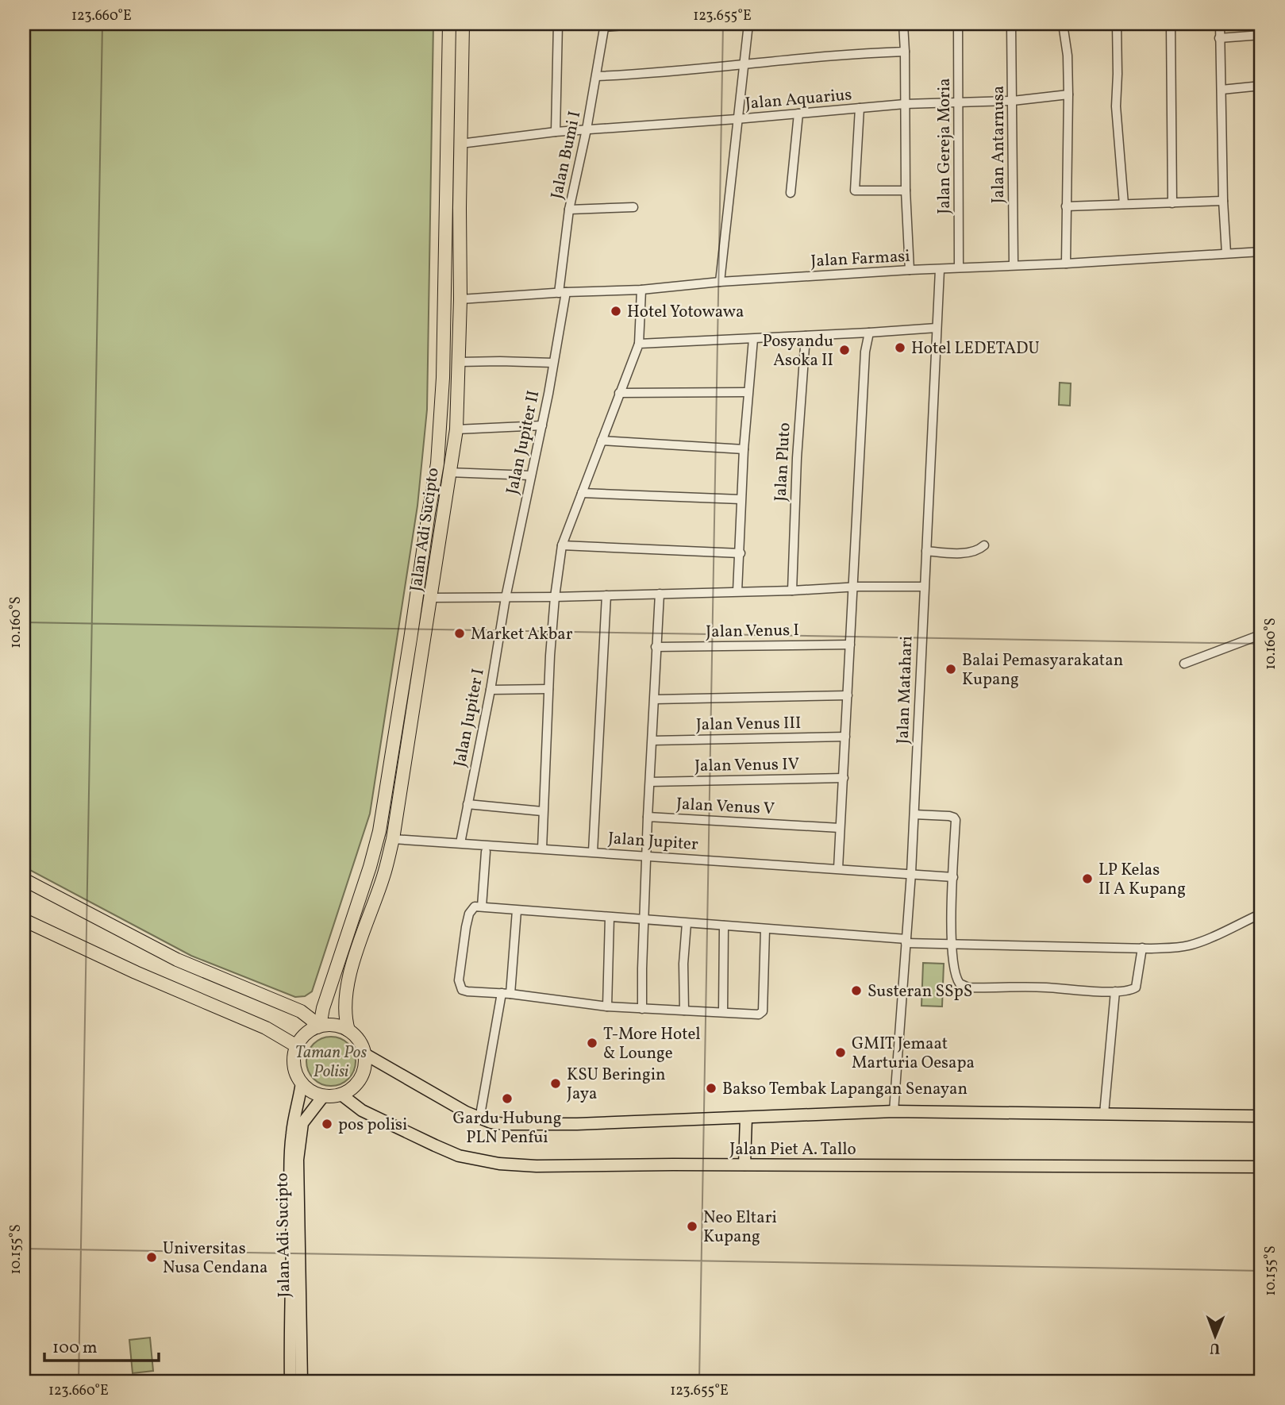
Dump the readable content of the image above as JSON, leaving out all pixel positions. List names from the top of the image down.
{
  "streets": {
    "highway": ["Jalan Adi Sucipto"],
    "main road": ["Jalan Piet A. Tallo"],
    "street": [
      "Jalan Aquarius",
      "Jalan Antarnusa",
      "Jalan Gereja Moria",
      "Jalan Bumi I",
      "Jalan Farmasi",
      "Jalan Jupiter II",
      "Jalan Pluto",
      "Jalan Venus I",
      "Jalan Matahari",
      "Jalan Jupiter I",
      "Jalan Venus III",
      "Jalan Venus IV",
      "Jalan Venus V",
      "Jalan Jupiter"
    ]
  },
  "crossings": [
    ["Jalan Aquarius", "Jalan Antarnusa"],
    ["Jalan Aquarius", "Jalan Gereja Moria"],
    ["Jalan Aquarius", "Jalan Bumi I"],
    ["Jalan Aquarius", "Jalan Adi Sucipto"],
    ["Jalan Antarnusa", "Jalan Farmasi"],
    ["Jalan Gereja Moria", "Jalan Farmasi"],
    ["Jalan Bumi I", "Jalan Farmasi"],
    ["Jalan Bumi I", "Jalan Jupiter II"],
    ["Jalan Farmasi", "Jalan Jupiter II"],
    ["Jalan Farmasi", "Jalan Adi Sucipto"],
    ["Jalan Farmasi", "Jalan Matahari"],
    ["Jalan Jupiter II", "Jalan Jupiter I"],
    ["Jalan Adi Sucipto", "Jalan Jupiter"],
    ["Jalan Adi Sucipto", "Jalan Piet A. Tallo"],
    ["Jalan Matahari", "Jalan Jupiter"],
    ["Jalan Matahari", "Jalan Piet A. Tallo"],
    ["Jalan Jupiter I", "Jalan Jupiter"]
  ],
  "parks": ["Taman Pos Polisi"],
  "places": [
    "Hotel Yotowawa",
    "Hotel LEDETADU",
    "Posyandu Asoka II",
    "Market Akbar",
    "Balai Pemasyarakatan Kupang",
    "LP Kelas II A Kupang",
    "Susteran SSpS",
    "T-More Hotel & Lounge",
    "GMIT Jemaat Marturia Oesapa",
    "KSU Beringin Jaya",
    "Bakso Tembak Lapangan Senayan",
    "Gardu Hubung PLN Penfui",
    "pos polisi",
    "Neo Eltari Kupang",
    "Universitas Nusa Cendana"
  ],
  "scale_bar": "100 m",
  "north": "bottom",
  "coordinates": [
    "123.660°E",
    "123.655°E",
    "10.160°S",
    "10.155°S"
  ]
}
